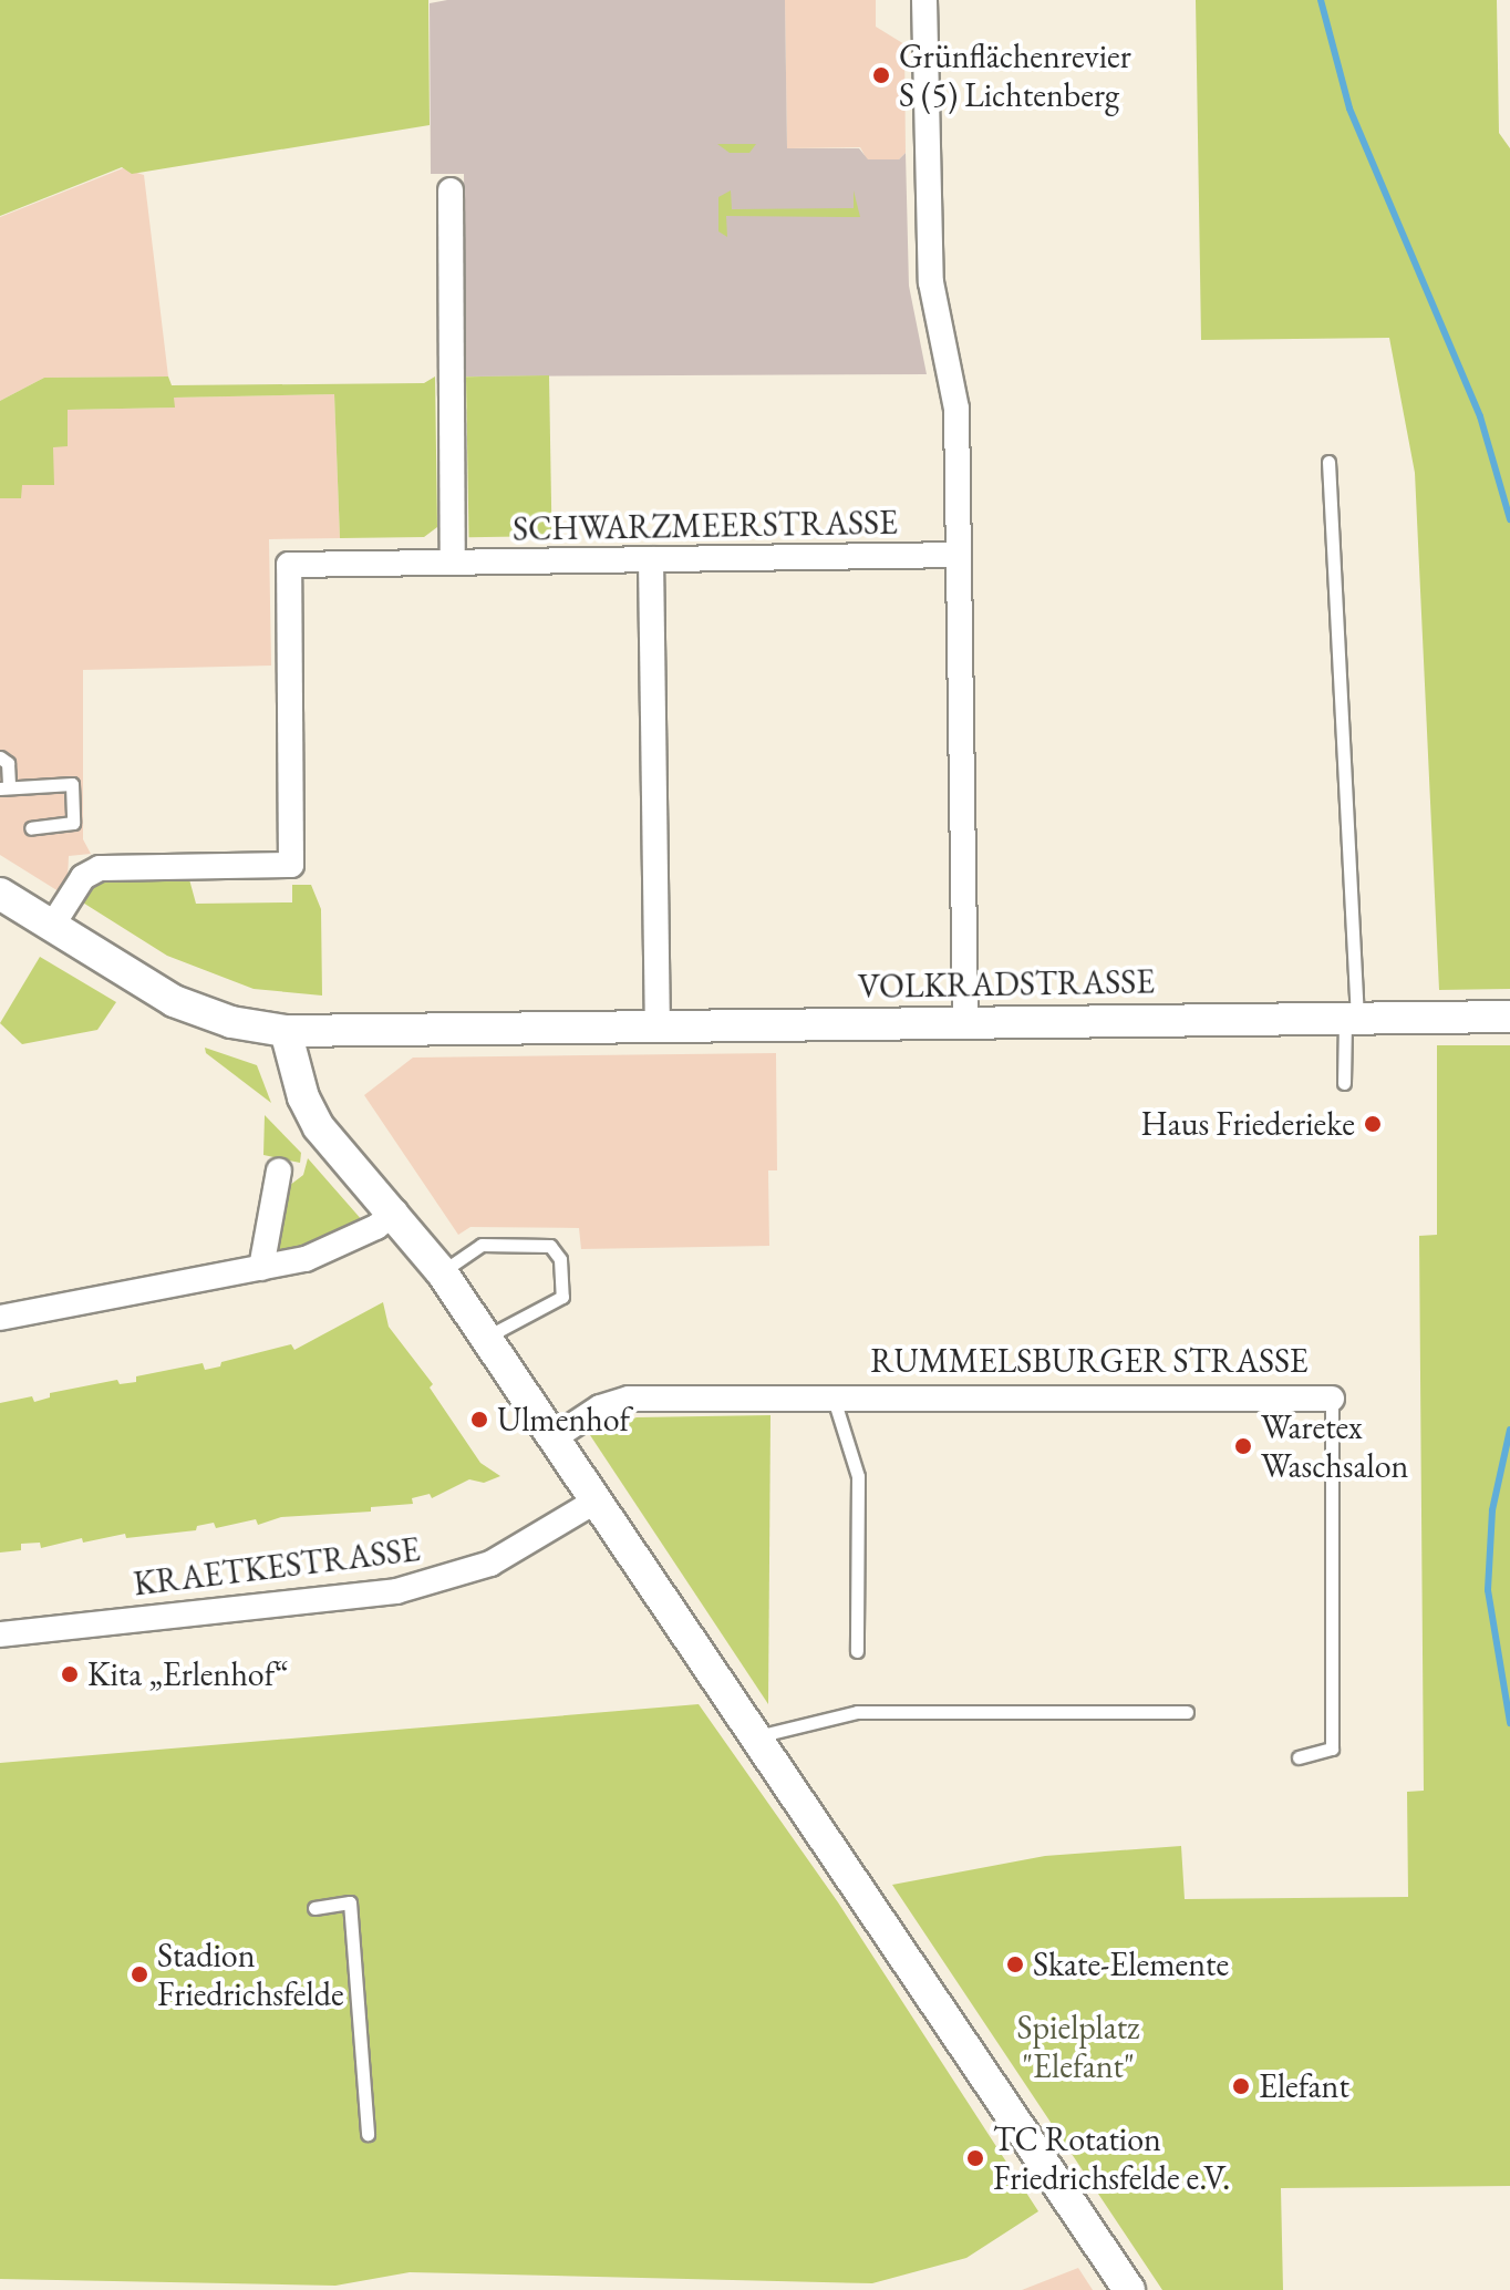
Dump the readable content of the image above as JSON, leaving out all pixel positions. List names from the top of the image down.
{
  "streets": {
    "street": [
      "SCHWARZMEERSTRASSE",
      "VOLKRADSTRASSE",
      "RUMMELSBURGER STRASSE",
      "KRAETKESTRASSE"
    ]
  },
  "parks": ["Spielplatz \"Elefant\""],
  "places": [
    "Grünflächenrevier S (5) Lichtenberg",
    "Haus Friederieke",
    "Ulmenhof",
    "Waretex Waschsalon",
    "Kita „Erlenhof“",
    "Skate-Elemente",
    "Stadion Friedrichsfelde",
    "Elefant",
    "TC Rotation Friedrichsfelde e.V."
  ]
}
